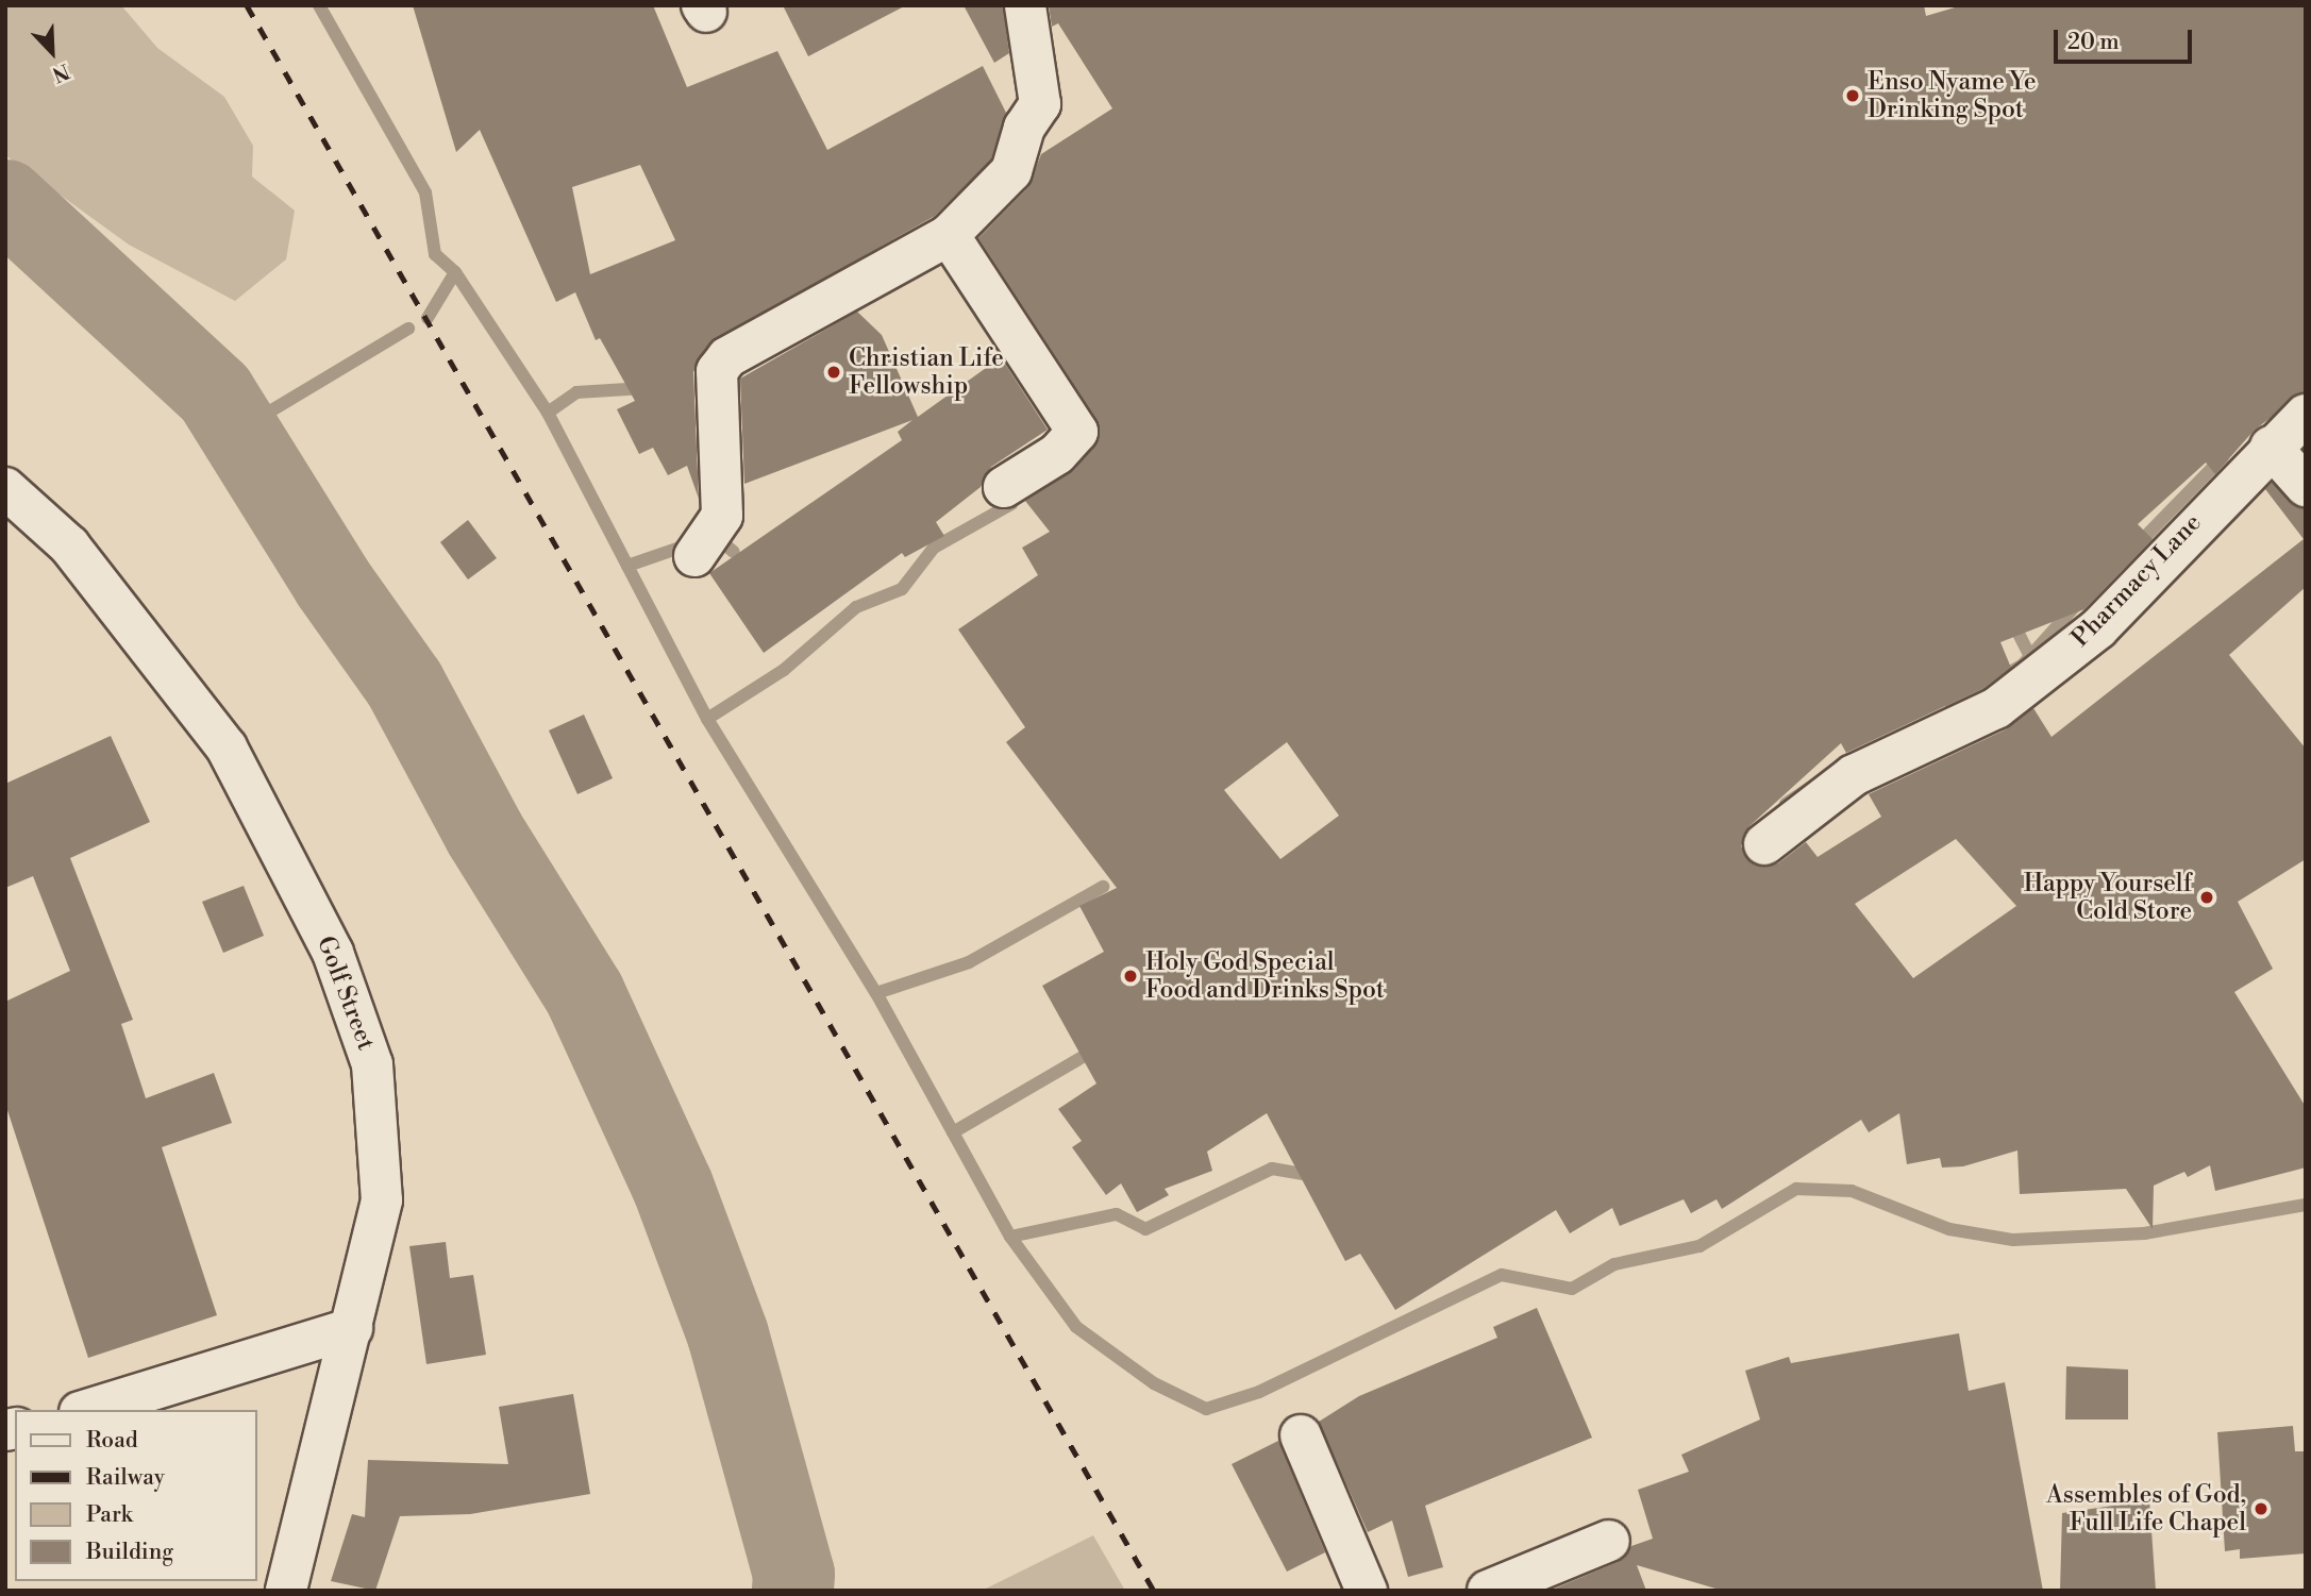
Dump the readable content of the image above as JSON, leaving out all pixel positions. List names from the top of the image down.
{
  "streets": {
    "street": ["Pharmacy Lane", "Golf Street"]
  },
  "places": [
    "Enso Nyame Ye Drinking Spot",
    "Christian Life Fellowship",
    "Happy Yourself Cold Store",
    "Holy God Special Food and Drinks Spot",
    "Assembles of God, Full Life Chapel"
  ],
  "legend": [
    "Road",
    "Railway",
    "Park",
    "Building"
  ],
  "scale_bar": "20 m",
  "north": "bottom right"
}
